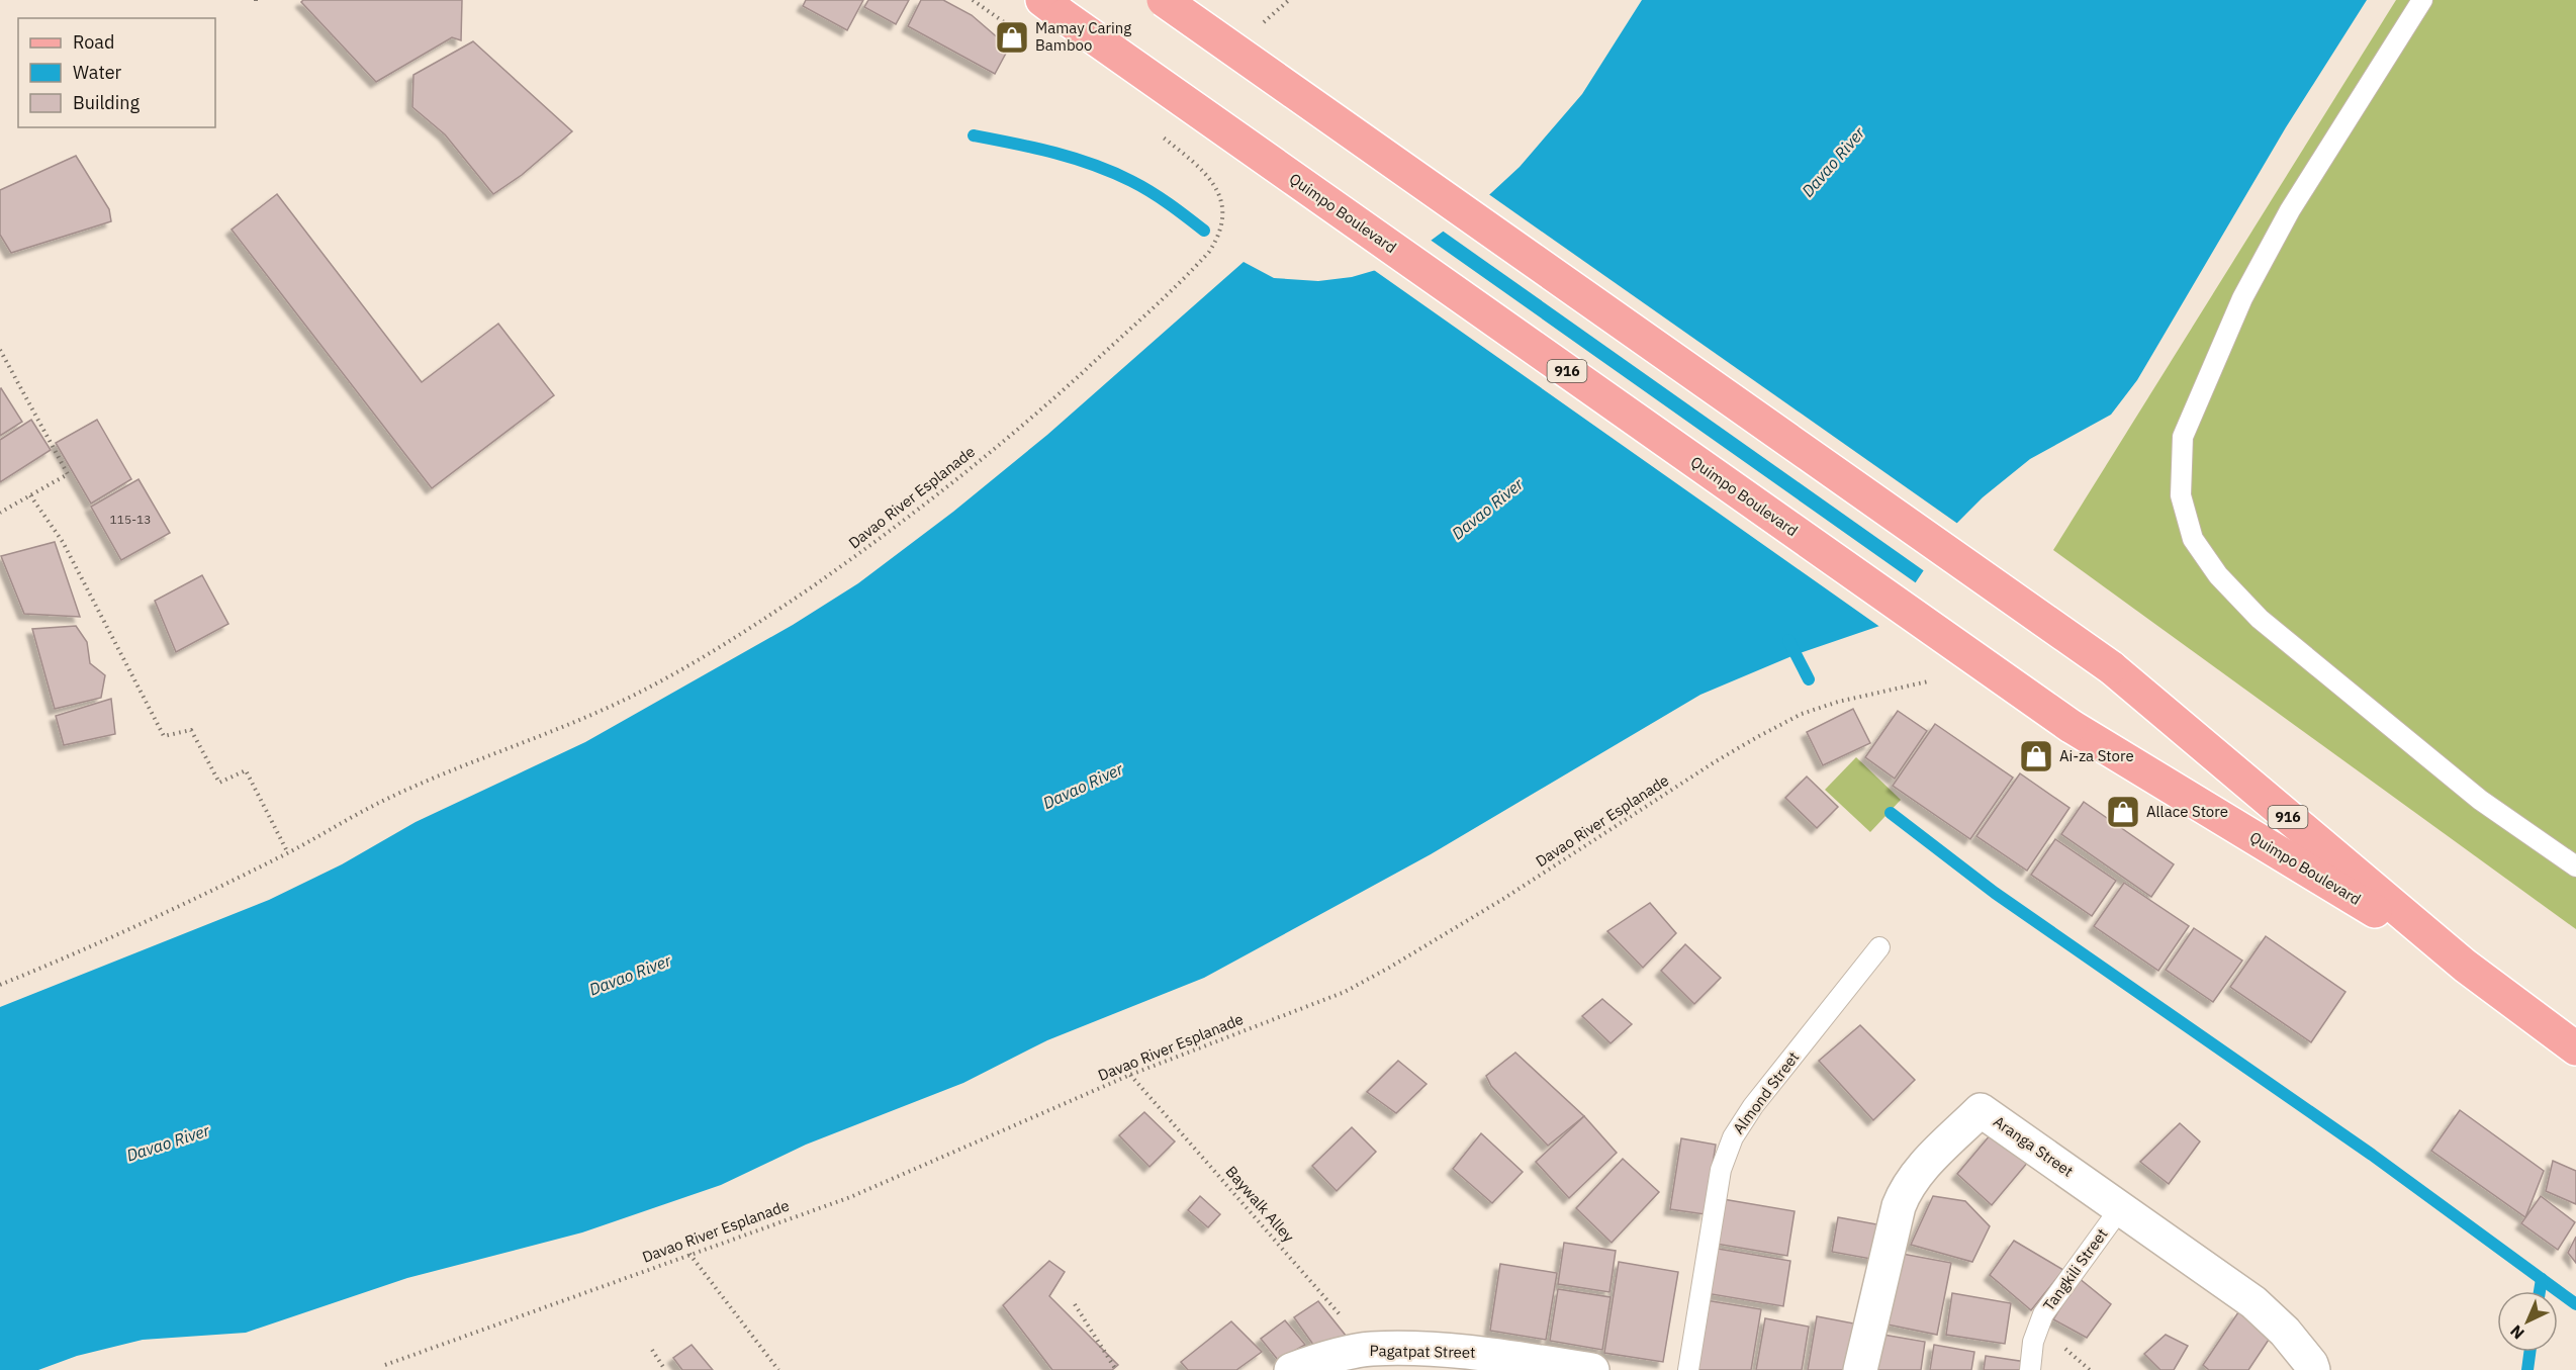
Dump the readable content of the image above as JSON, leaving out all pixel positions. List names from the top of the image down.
{
  "streets": {
    "main road": ["Quimpo Boulevard", "916"],
    "street": ["Aranga Street", "Pagatpat Street"],
    "lane": ["Almond Street", "Tangkili Street"],
    "path": ["Davao River Esplanade", "Baywalk Alley"]
  },
  "crossings": [
    ["Davao River Esplanade", "Baywalk Alley"],
    ["Aranga Street", "Tangkili Street"],
    ["Baywalk Alley", "Pagatpat Street"]
  ],
  "water": ["Davao River"],
  "places": {
    "shop": ["Mamay Caring Bamboo", "Ai-za Store", "Allace Store"]
  },
  "house_numbers": ["115-13"],
  "legend": ["Road", "Water", "Building"],
  "north": "bottom left"
}
